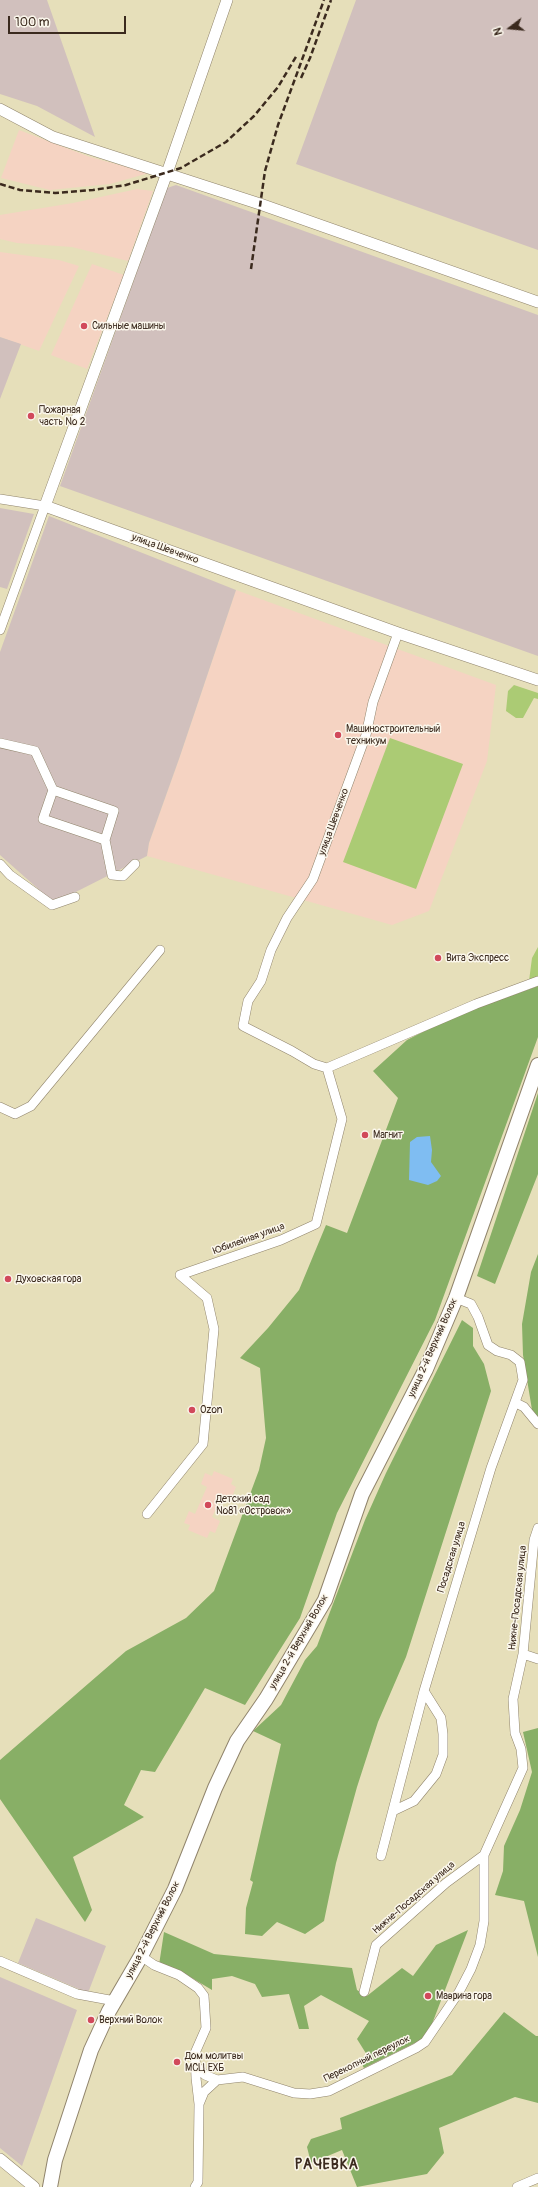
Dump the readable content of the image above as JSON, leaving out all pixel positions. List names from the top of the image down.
{
  "streets": {
    "main road": ["улица 2-й Верхний Волок"],
    "street": [
      "улица Шевченко",
      "Юбилейная улица",
      "Посадская улица",
      "Нижне-Посадская улица",
      "Перекопный переулок"
    ]
  },
  "crossings": [
    ["улица Шевченко", "Юбилейная улица"],
    ["улица 2-й Верхний Волок", "Посадская улица"],
    ["Нижне-Посадская улица", "Перекопный переулок"]
  ],
  "districts": ["РАЧЕВКА"],
  "places": [
    "Сильные машины",
    "Пожарная часть № 2",
    "Машиностроительный техникум",
    "Вита Экспресс",
    "Магнит",
    "Духовская гора",
    "Ozon",
    "Детский сад №81 «Островок»",
    "Маврина гора",
    "Верхний Волок",
    "Дом молитвы МСЦ ЕХБ"
  ],
  "scale_bar": "100 m",
  "north": "left"
}
